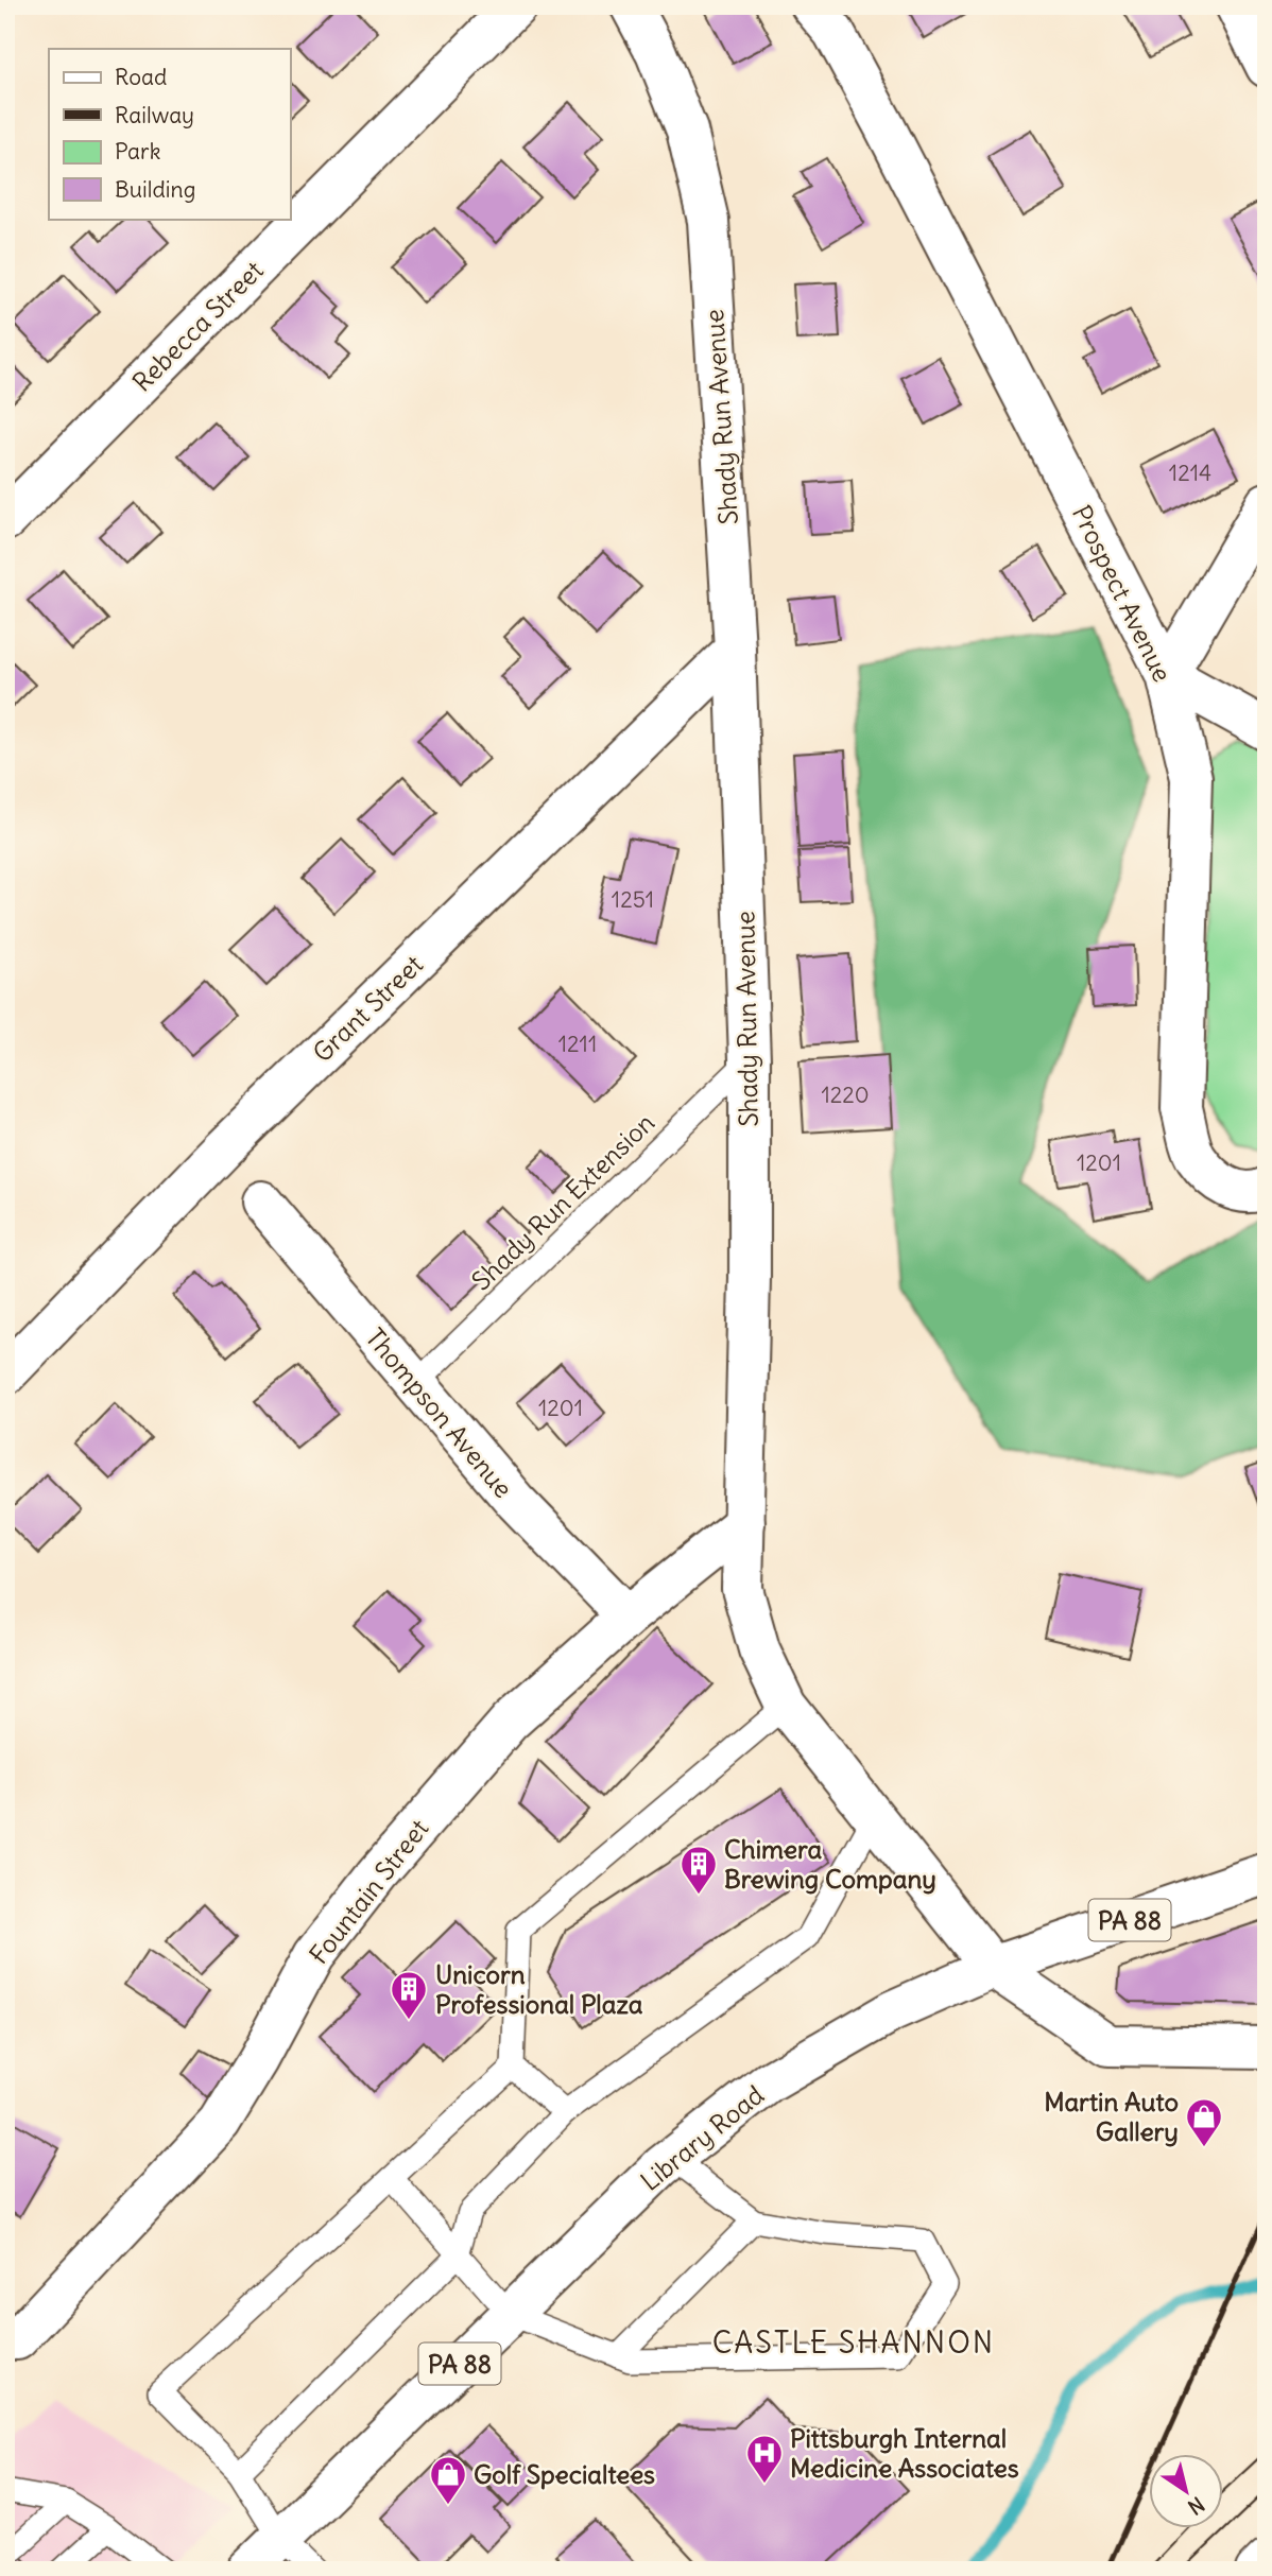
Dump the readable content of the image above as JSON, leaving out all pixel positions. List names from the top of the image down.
{
  "streets": {
    "street": [
      "Rebecca Street",
      "Shady Run Avenue",
      "Prospect Avenue",
      "Grant Street",
      "Thompson Avenue",
      "Fountain Street",
      "PA 88",
      "Library Road"
    ],
    "lane": ["Shady Run Extension"]
  },
  "crossings": [
    ["Shady Run Avenue", "Grant Street"],
    ["Shady Run Avenue", "Shady Run Extension"],
    ["Shady Run Avenue", "Fountain Street"],
    ["Shady Run Avenue", "Library Road"],
    ["Shady Run Extension", "Thompson Avenue"],
    ["Thompson Avenue", "Fountain Street"]
  ],
  "districts": ["CASTLE SHANNON"],
  "places": {
    "building": ["Chimera Brewing Company", "Unicorn Professional Plaza"],
    "shop": ["Martin Auto Gallery", "Golf Specialtees"],
    "hospital": ["Pittsburgh Internal Medicine Associates"]
  },
  "house_numbers": [
    "1214",
    "1251",
    "1211",
    "1220",
    "1201",
    "1201"
  ],
  "legend": [
    "Road",
    "Railway",
    "Park",
    "Building"
  ],
  "north": "bottom right"
}
